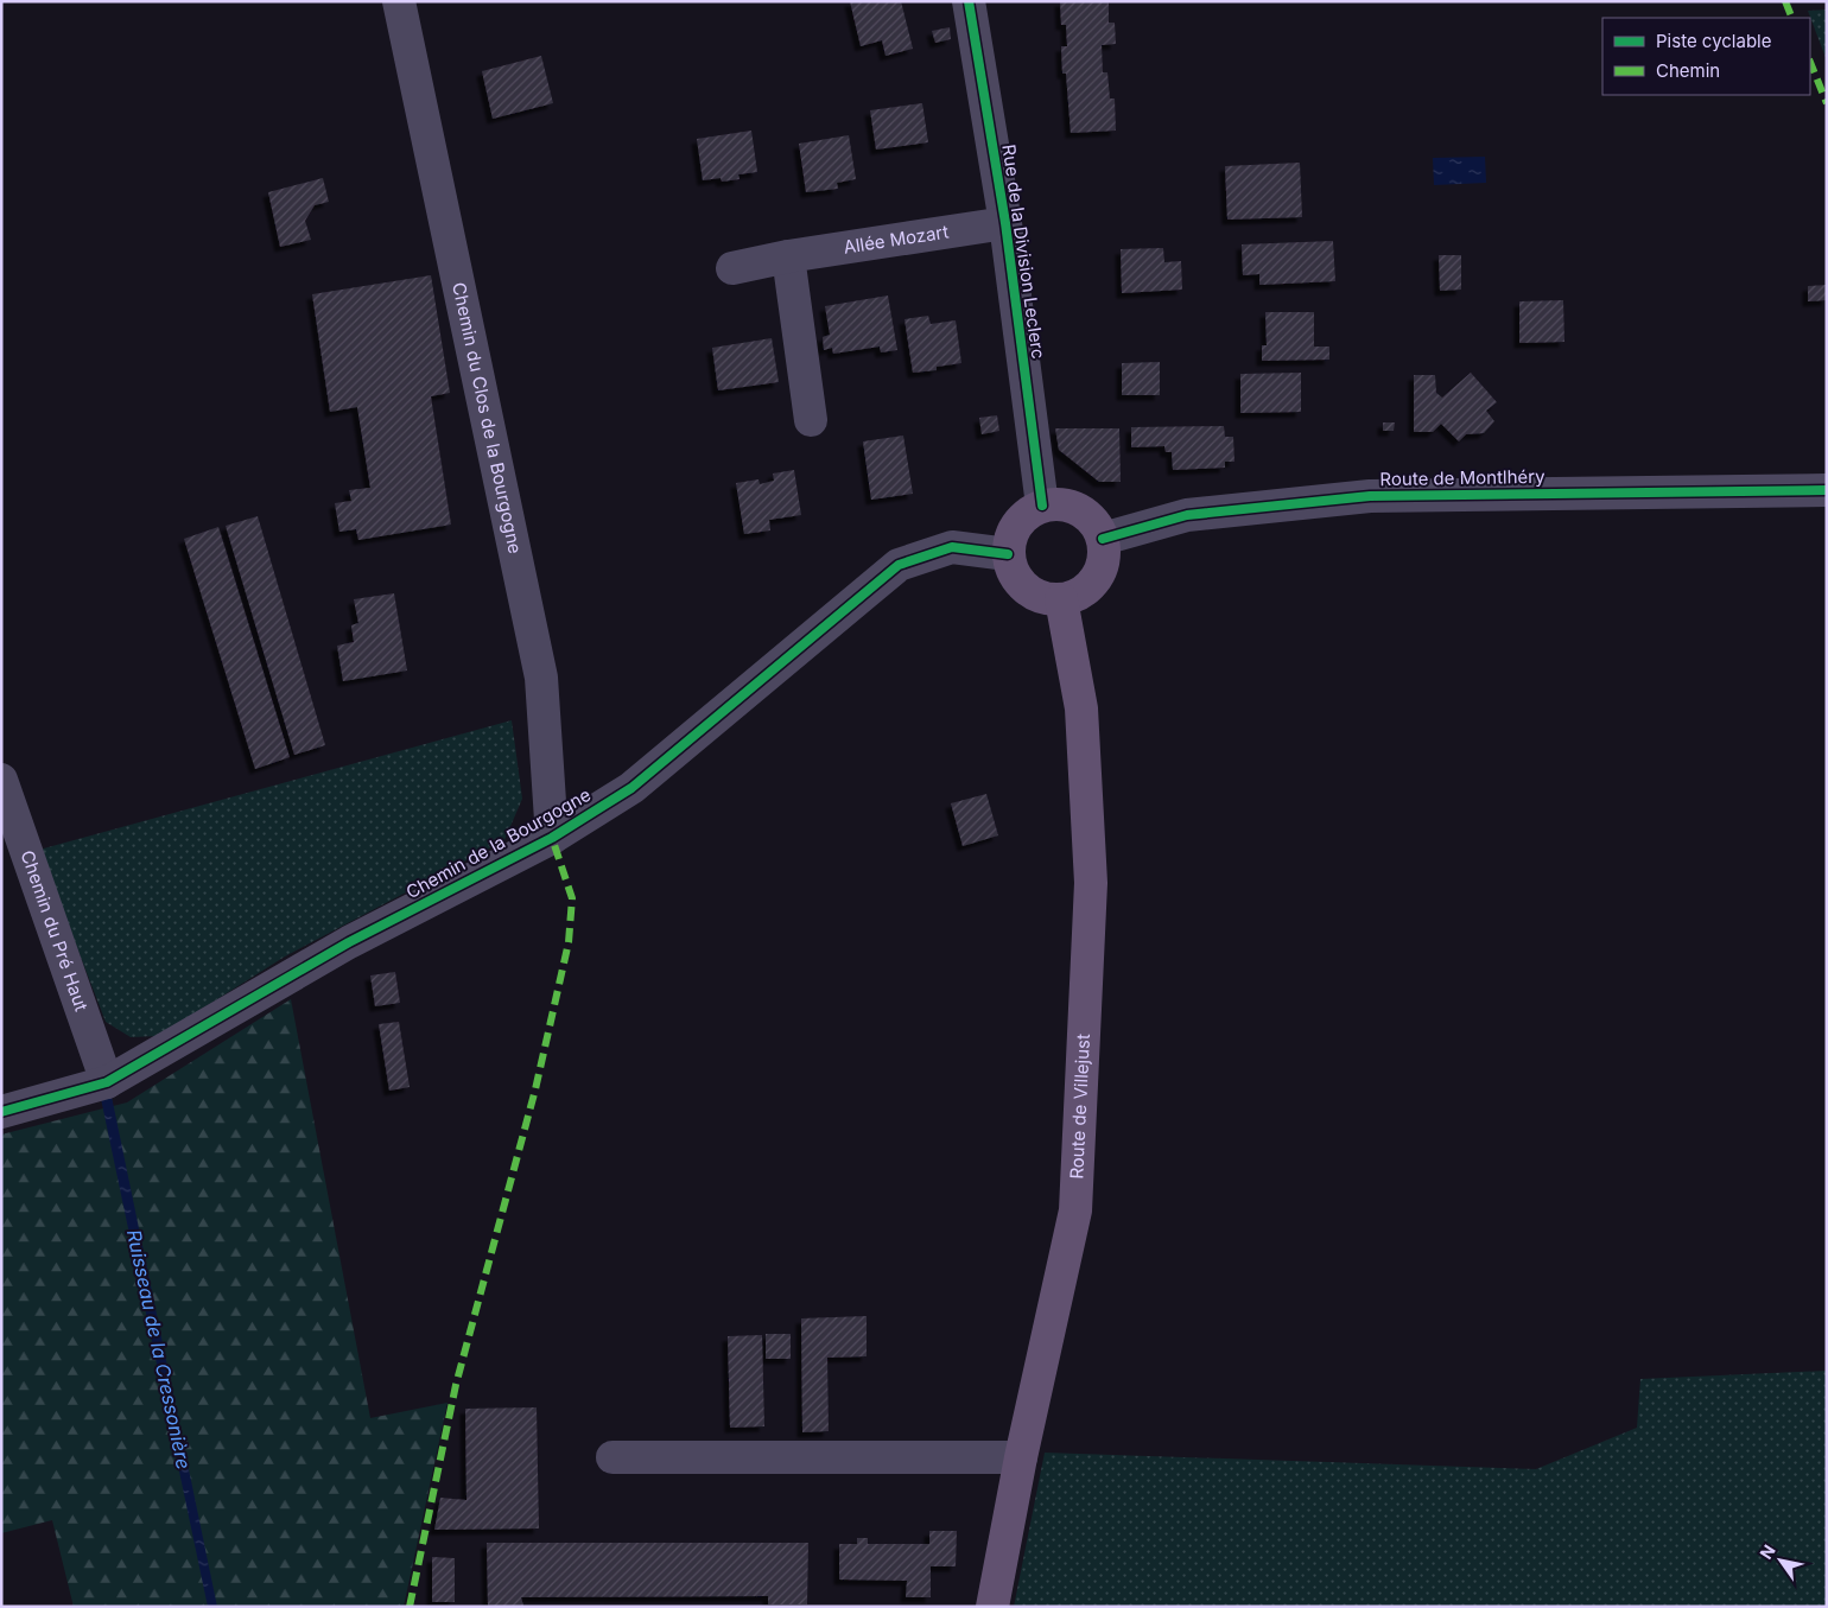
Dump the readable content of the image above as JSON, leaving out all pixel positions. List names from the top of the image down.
{
  "streets": {
    "main road": ["Route de Villejust"],
    "street": [
      "Allée Mozart",
      "Rue de la Division Leclerc",
      "Chemin du Clos de la Bourgogne",
      "Route de Montlhéry",
      "Chemin de la Bourgogne",
      "Chemin du Pré Haut"
    ]
  },
  "crossings": [
    ["Allée Mozart", "Rue de la Division Leclerc"],
    ["Rue de la Division Leclerc", "Route de Montlhéry"],
    ["Rue de la Division Leclerc", "Chemin de la Bourgogne"],
    ["Rue de la Division Leclerc", "Route de Villejust"],
    ["Chemin du Clos de la Bourgogne", "Chemin de la Bourgogne"],
    ["Route de Montlhéry", "Chemin de la Bourgogne"],
    ["Route de Montlhéry", "Route de Villejust"],
    ["Chemin de la Bourgogne", "Chemin du Pré Haut"],
    ["Chemin de la Bourgogne", "Route de Villejust"]
  ],
  "water": ["Ruisseau de la Cressonière"],
  "legend": ["Piste cyclable", "Chemin"],
  "north": "top left"
}
